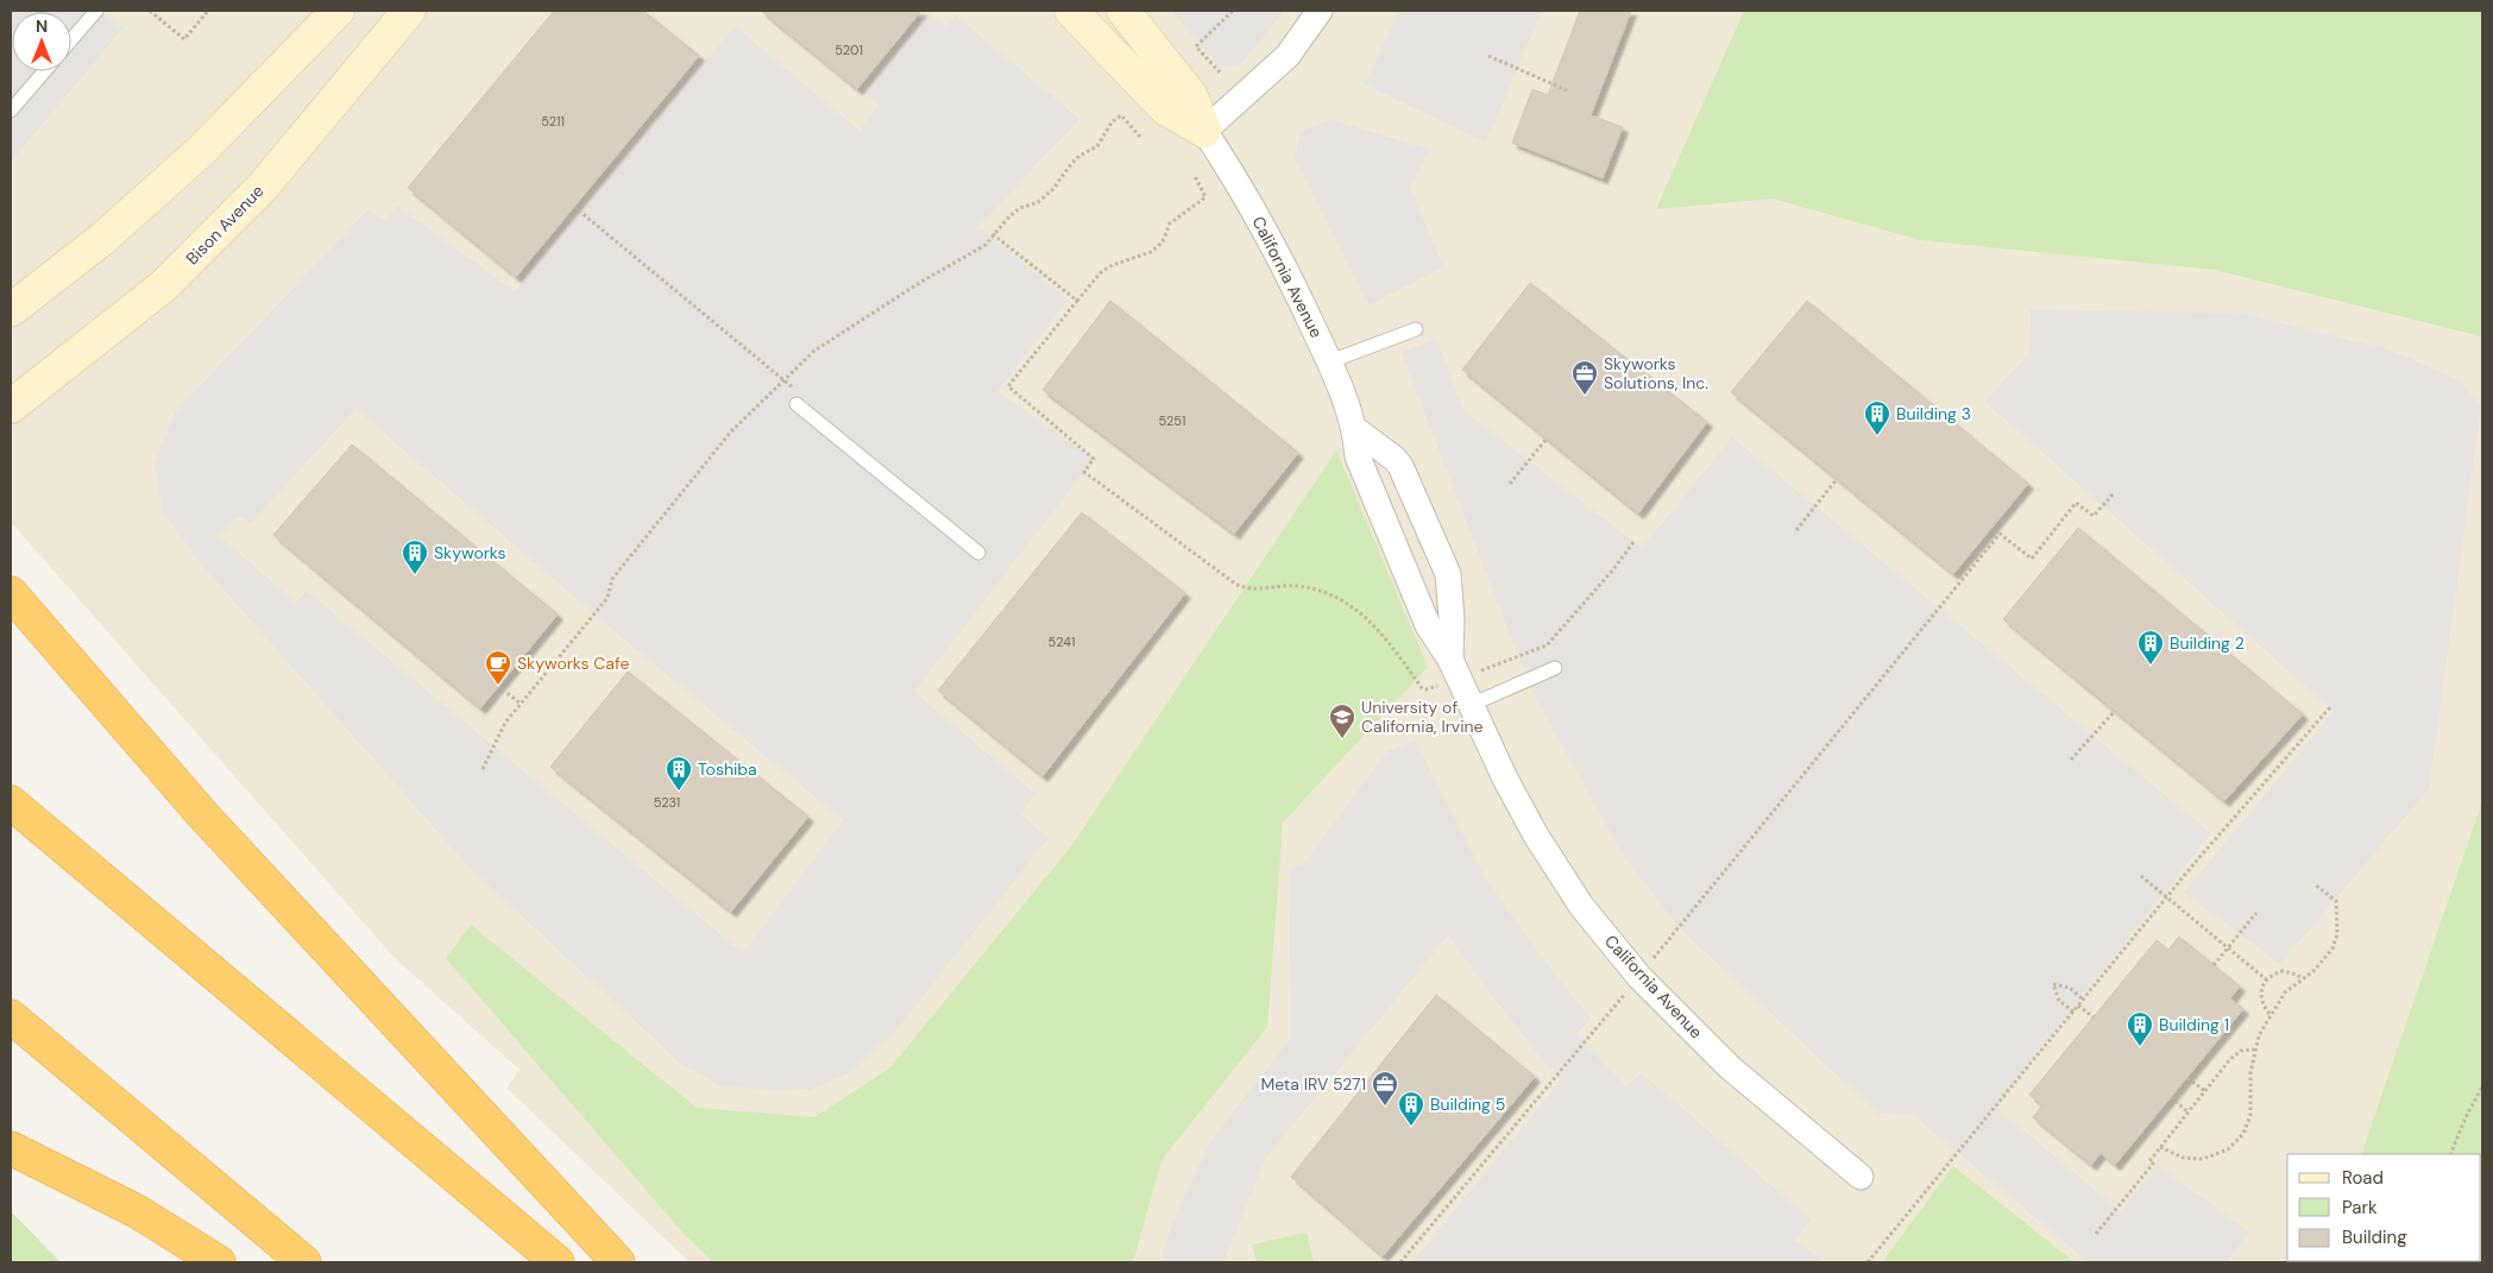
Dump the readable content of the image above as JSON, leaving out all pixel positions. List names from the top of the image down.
{
  "streets": {
    "main road": ["Bison Avenue", "California Avenue"]
  },
  "places": {
    "office": ["Skyworks Solutions, Inc.", "Meta IRV 5271"],
    "building": [
      "Building 3",
      "Skyworks",
      "Building 2",
      "Toshiba",
      "Building 1",
      "Building 5"
    ],
    "cafe": ["Skyworks Cafe"],
    "school or university": ["University of California, Irvine"]
  },
  "house_numbers": [
    "5201",
    "5211",
    "5251",
    "5241",
    "5231"
  ],
  "legend": ["Road", "Park", "Building"],
  "north": "top"
}
